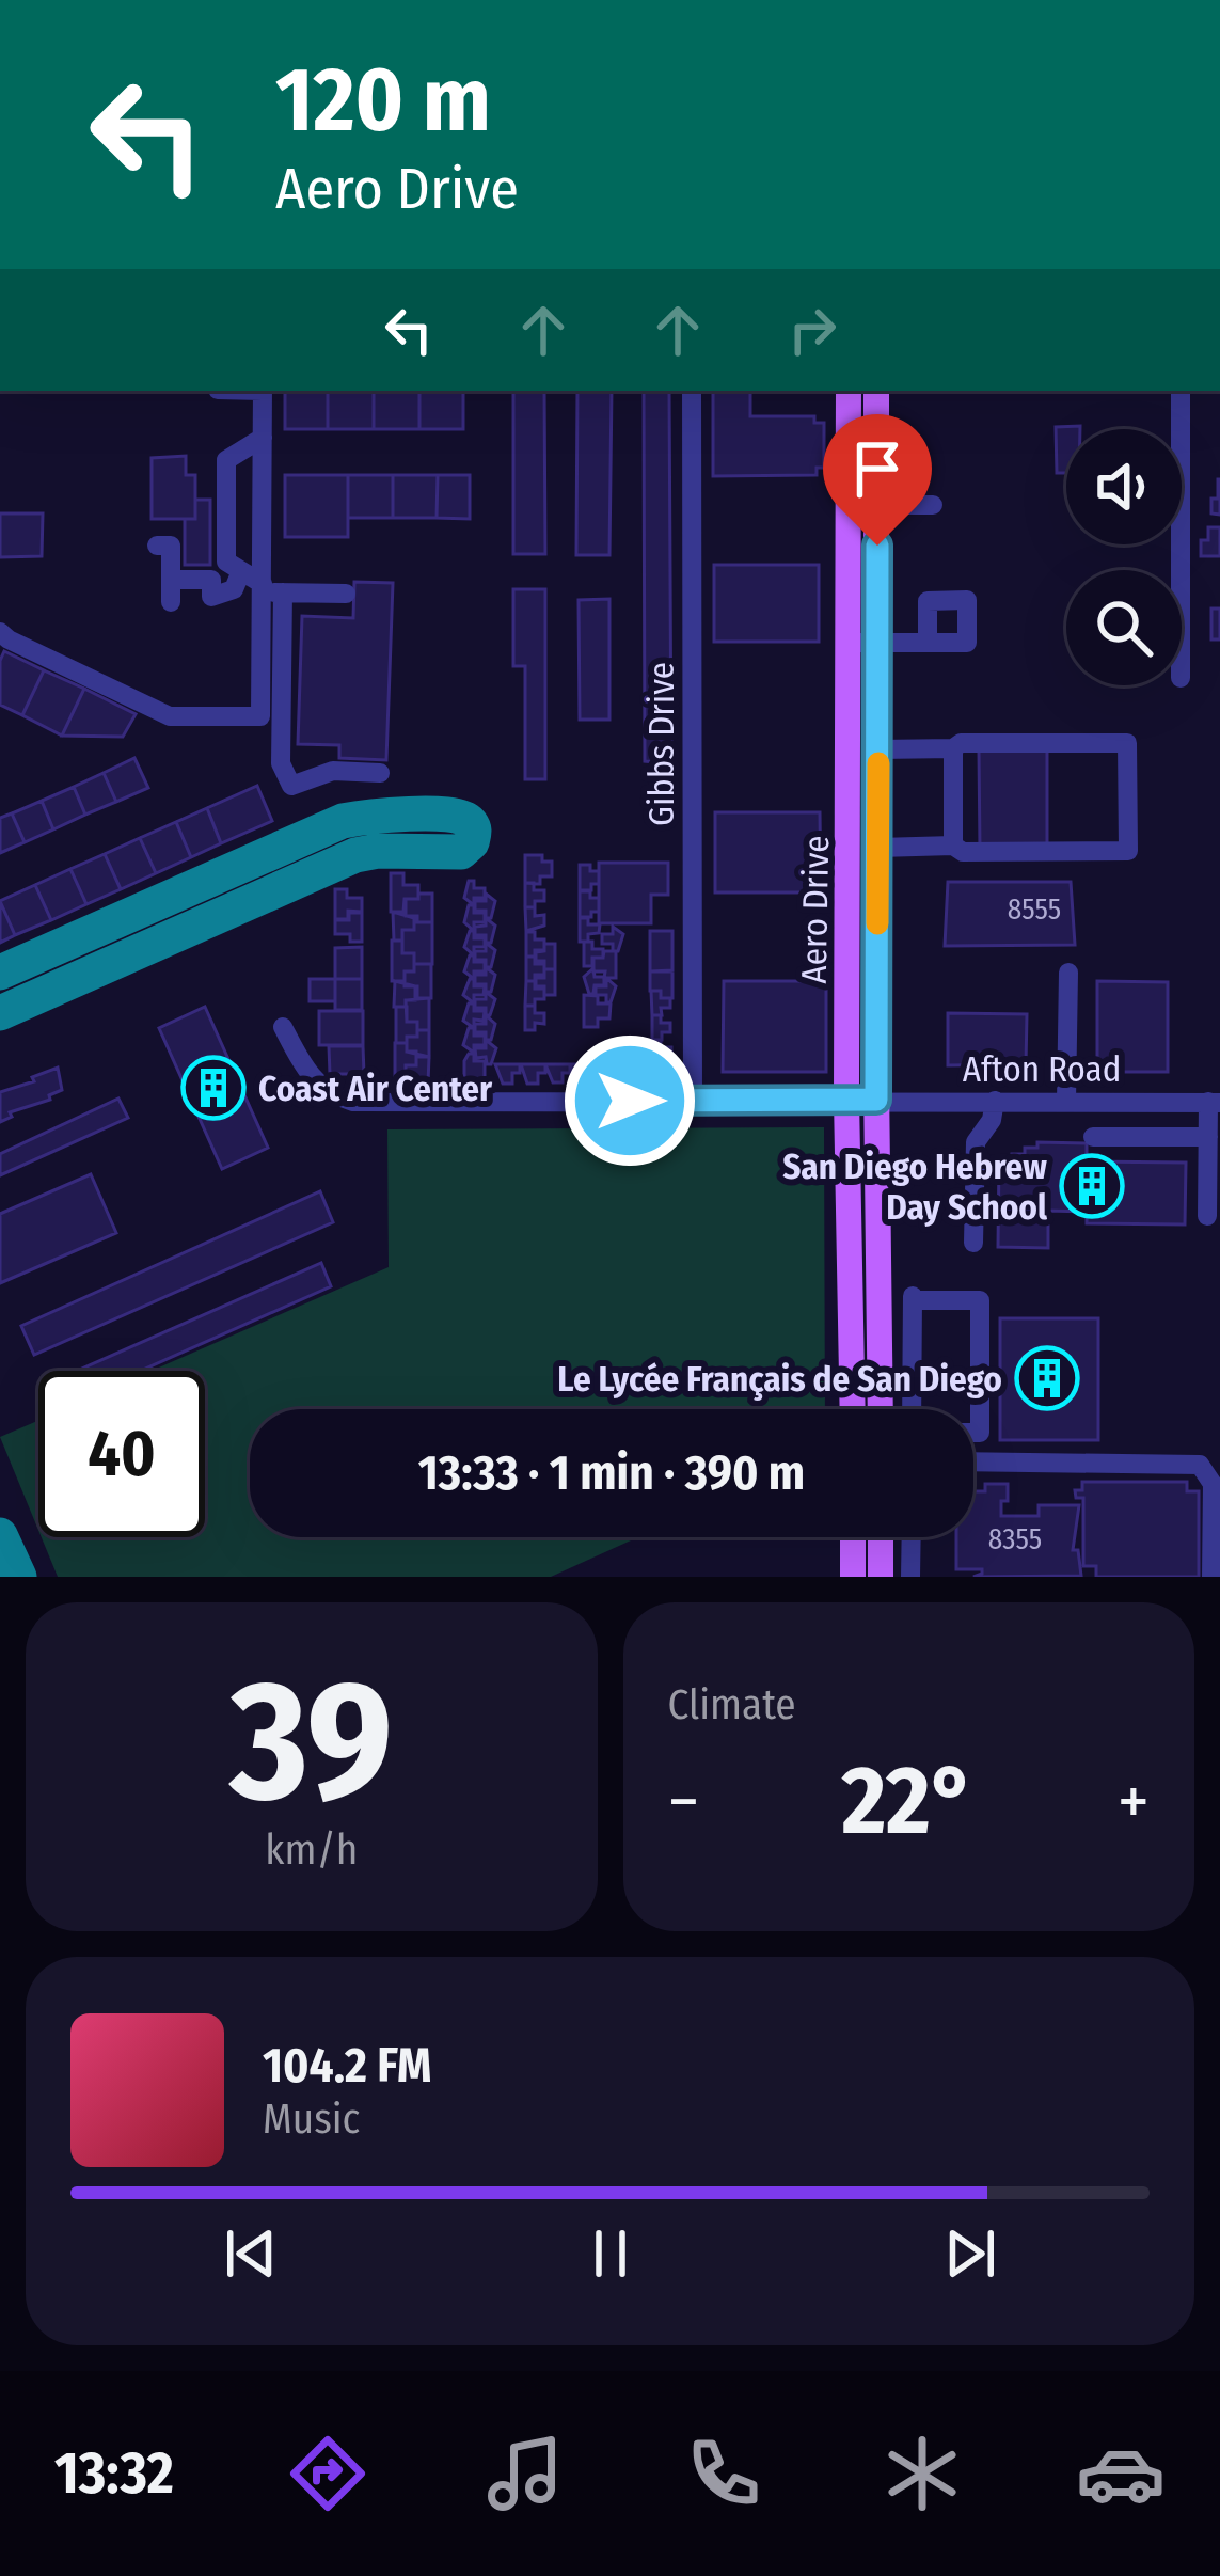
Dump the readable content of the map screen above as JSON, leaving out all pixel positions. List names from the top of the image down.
{
  "streets": {
    "main road": ["Aero Drive"],
    "street": ["Gibbs Drive", "Afton Road"]
  },
  "crossings": [
    ["Gibbs Drive", "Afton Road"],
    ["Aero Drive", "Afton Road"]
  ],
  "places": {
    "building": ["Coast Air Center", "San Diego Hebrew Day School", "Le Lycée Français de San Diego"]
  },
  "house_numbers": ["8555", "8355"],
  "page": {
    "turn": ["120 m", "Aero Drive"],
    "limit": "40",
    "trip": "13:33 · 1 min · 390 m",
    "tile": [
      ["39", "km/h"],
      "Climate"
    ],
    "heat": ["−", "22°", "+"],
    "song": ["104.2 FM", "Music"],
    "tabs": "13:32"
  }
}
